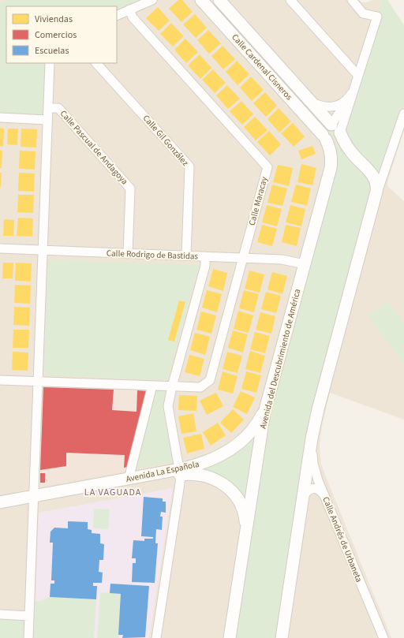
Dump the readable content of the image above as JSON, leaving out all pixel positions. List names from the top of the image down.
{
  "streets": {
    "street": [
      "Calle Cardenal Cisneros",
      "Calle Gil González",
      "Calle Pascual de Andagoya",
      "Calle Maracay",
      "Calle Rodrigo de Bastidas",
      "Avenida del Descubrimiento de América",
      "Avenida La Española",
      "Calle Andrés de Urbaneta"
    ]
  },
  "crossings": [
    ["Calle Cardenal Cisneros", "Avenida del Descubrimiento de América"],
    ["Calle Gil González", "Calle Rodrigo de Bastidas"],
    ["Calle Pascual de Andagoya", "Calle Rodrigo de Bastidas"],
    ["Calle Maracay", "Calle Rodrigo de Bastidas"],
    ["Calle Rodrigo de Bastidas", "Avenida del Descubrimiento de América"],
    ["Avenida del Descubrimiento de América", "Avenida La Española"]
  ],
  "districts": ["LA VAGUADA"],
  "legend": ["Viviendas", "Comercios", "Escuelas"]
}
